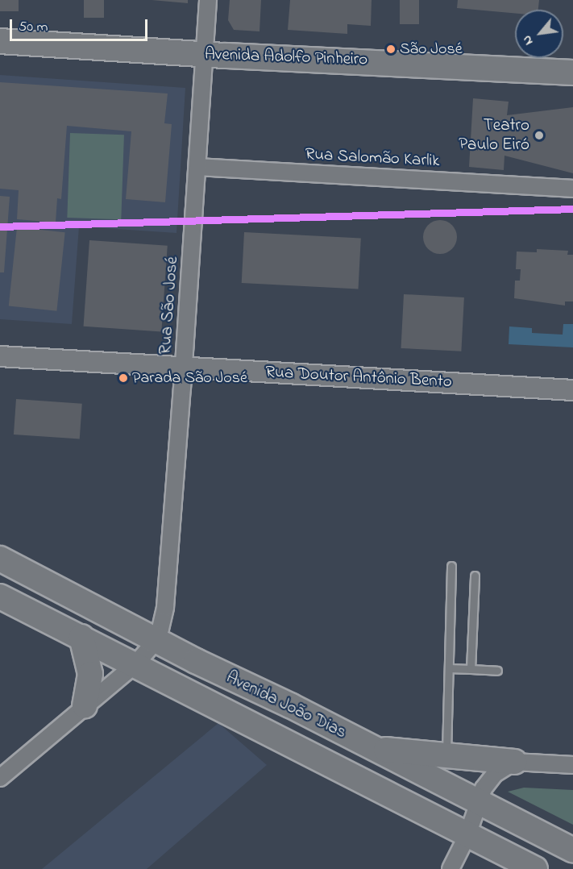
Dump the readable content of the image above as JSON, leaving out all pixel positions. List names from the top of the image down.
{
  "streets": {
    "main road": ["Avenida Adolfo Pinheiro", "Avenida João Dias"],
    "street": ["Rua Salomão Karlik", "Rua São José", "Rua Doutor Antônio Bento"]
  },
  "crossings": [
    ["Avenida Adolfo Pinheiro", "Rua São José"],
    ["Rua Salomão Karlik", "Rua São José"],
    ["Rua São José", "Rua Doutor Antônio Bento"],
    ["Rua São José", "Avenida João Dias"]
  ],
  "places": ["São José", "Teatro Paulo Eiró", "Parada São José"],
  "scale_bar": "50 m",
  "north": "bottom left"
}
